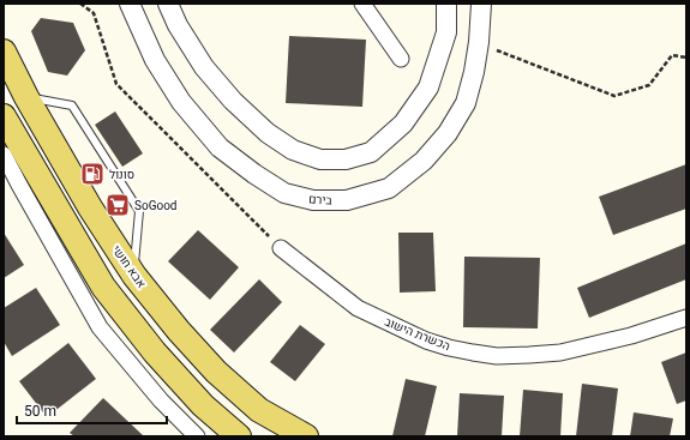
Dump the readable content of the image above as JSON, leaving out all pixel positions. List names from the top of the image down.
{
  "streets": {
    "main road": ["אבא חושי"],
    "street": ["בירם", "הכשרת הישוב"]
  },
  "places": {
    "fuel station": ["סונול"],
    "supermarket": ["SoGood"]
  },
  "scale_bar": "50 m"
}
